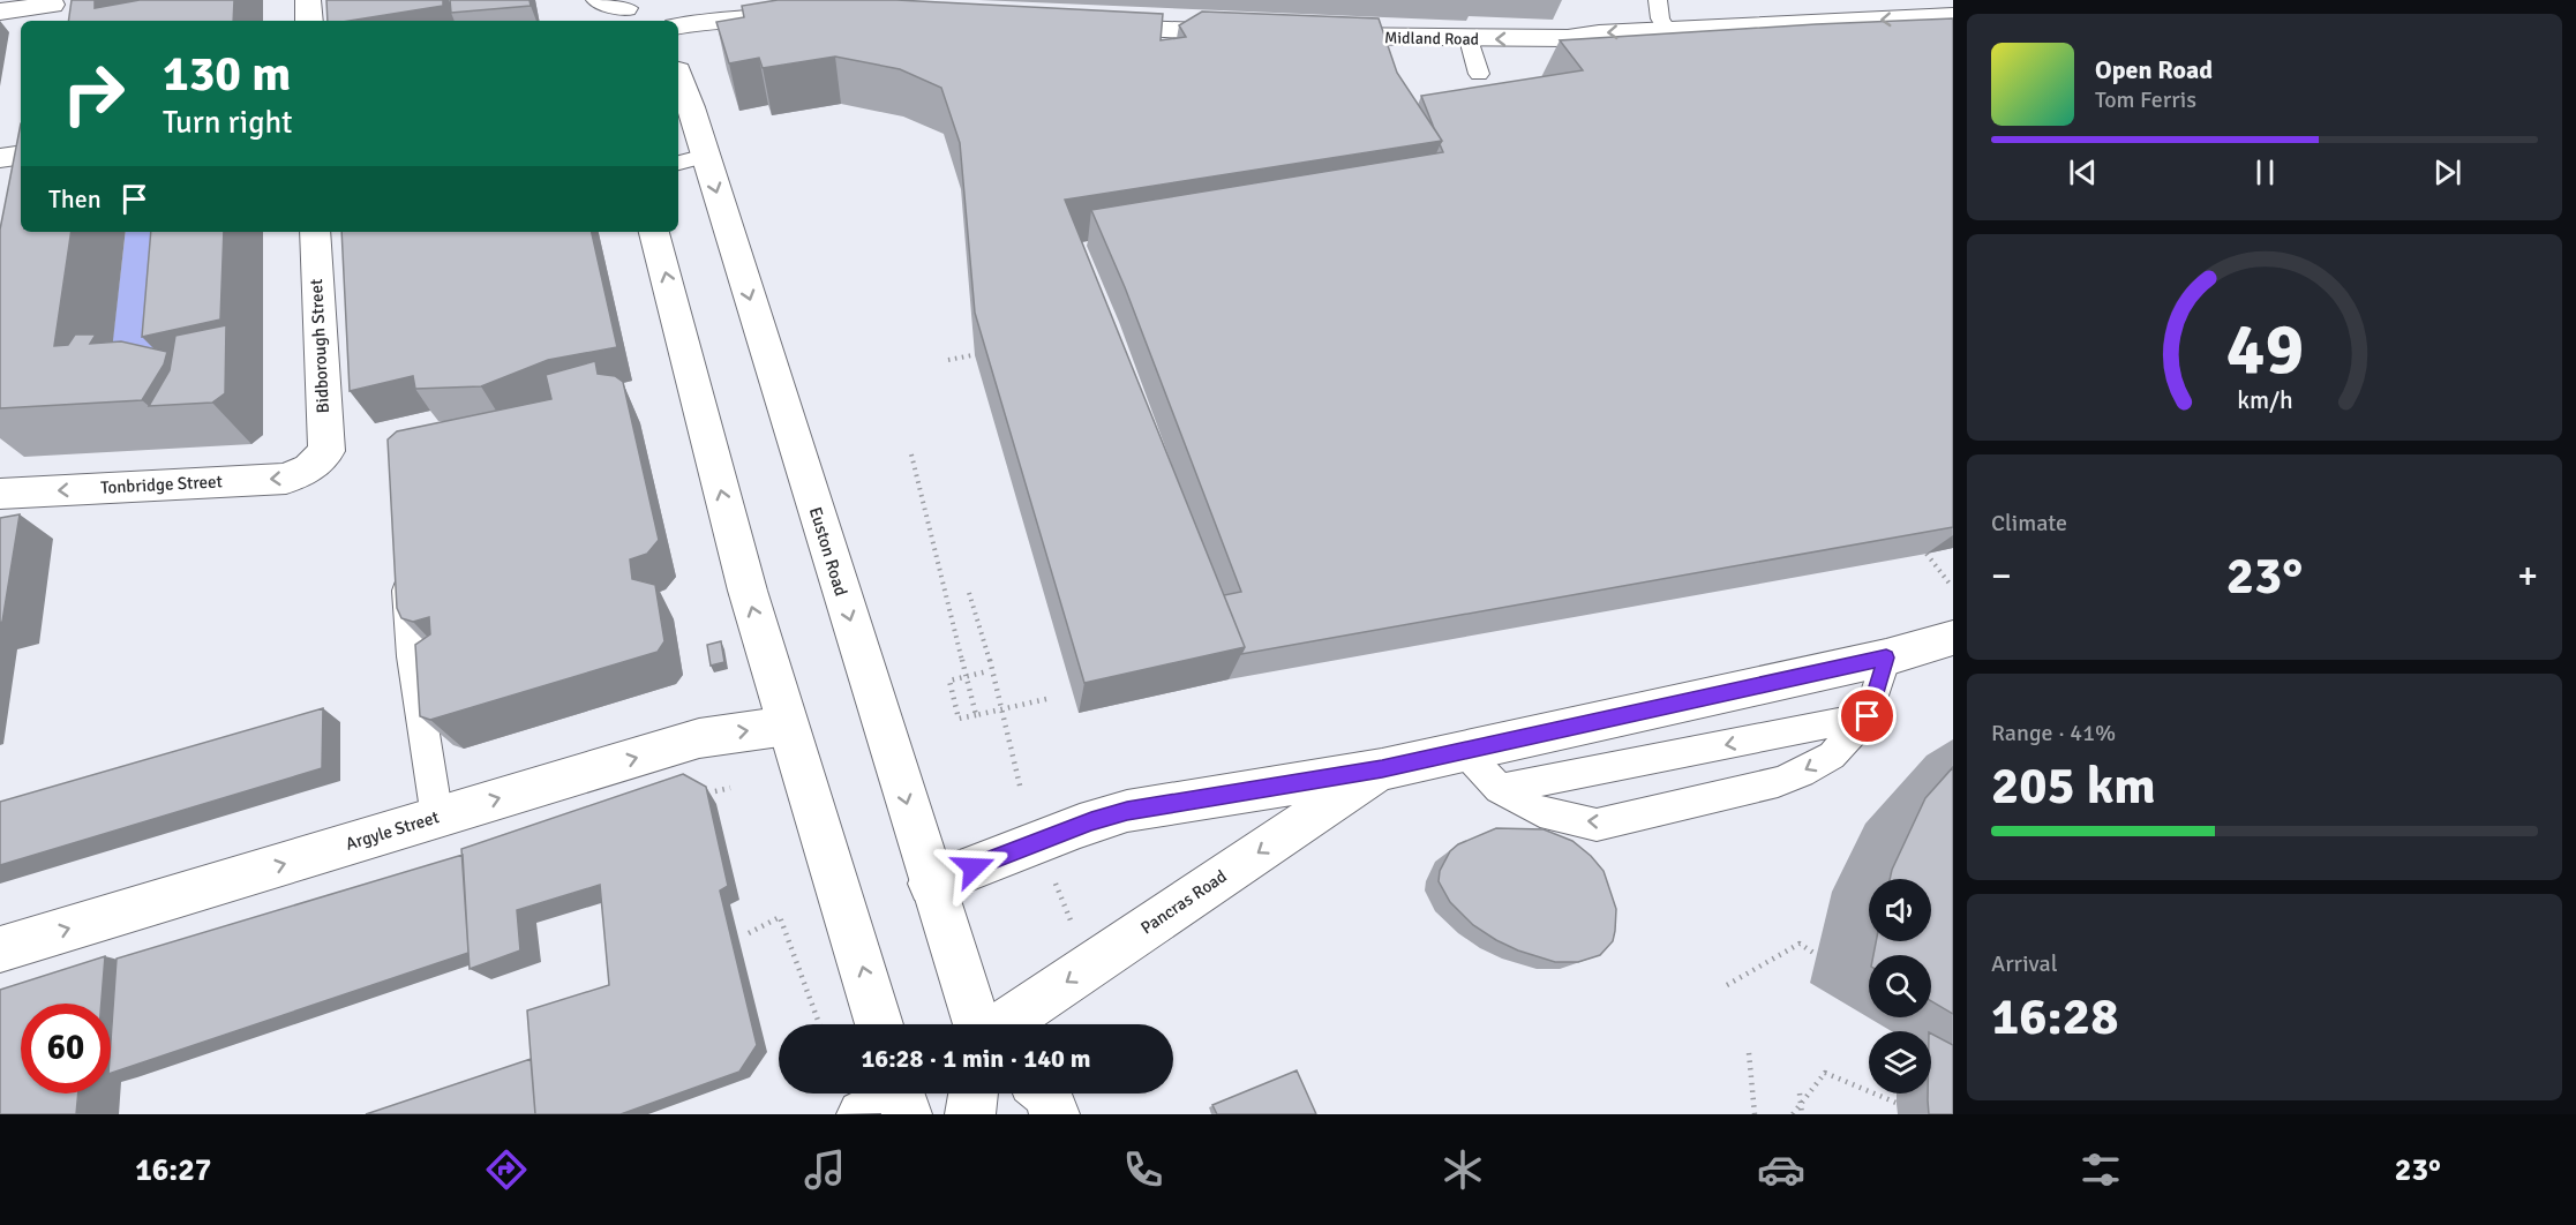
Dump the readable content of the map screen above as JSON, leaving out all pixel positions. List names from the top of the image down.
{
  "streets": {
    "main road": [
      "Midland Road",
      "Bidborough Street",
      "Tonbridge Street",
      "Euston Road",
      "Argyle Street",
      "Pancras Road"
    ]
  },
  "crossings": [
    ["Bidborough Street", "Tonbridge Street"],
    ["Euston Road", "Pancras Road"]
  ],
  "one_way": ["Midland Road", "Tonbridge Street", "Argyle Street"],
  "page": {
    "turn": ["130 m", "Turn right"],
    "song": ["Open Road", "Tom Ferris"],
    "then": "Then",
    "tile": [
      "Climate",
      ["Range · 41%", "205 km"],
      ["Arrival", "16:28"]
    ],
    "heat": ["−", "23°", "+"],
    "limit": "60",
    "trip": "16:28 · 1 min · 140 m",
    "tabs": ["16:27", "23°"],
    "gauge": ["49", "km/h"]
  }
}
